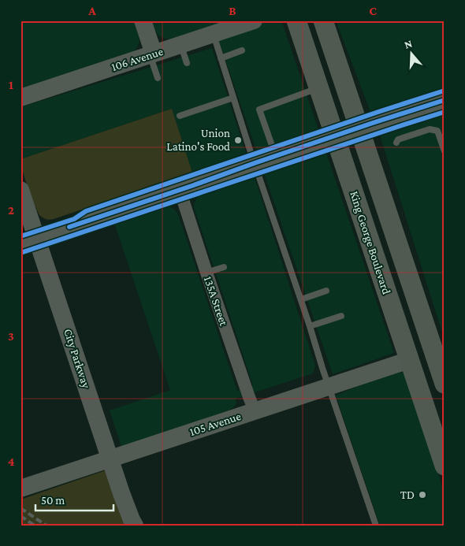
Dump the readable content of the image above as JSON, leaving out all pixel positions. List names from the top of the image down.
{
  "streets": {
    "main road": ["King George Boulevard"],
    "street": [
      "106 Avenue",
      "135A Street",
      "City Parkway",
      "105 Avenue"
    ]
  },
  "crossings": [
    ["King George Boulevard", "105 Avenue"],
    ["135A Street", "105 Avenue"],
    ["City Parkway", "105 Avenue"]
  ],
  "places": ["Union Latino's Food", "TD"],
  "scale_bar": "50 m",
  "north": "top",
  "grid": {
    "columns": ["A", "B", "C"],
    "rows": [
      "1",
      "2",
      "3",
      "4"
    ]
  }
}
